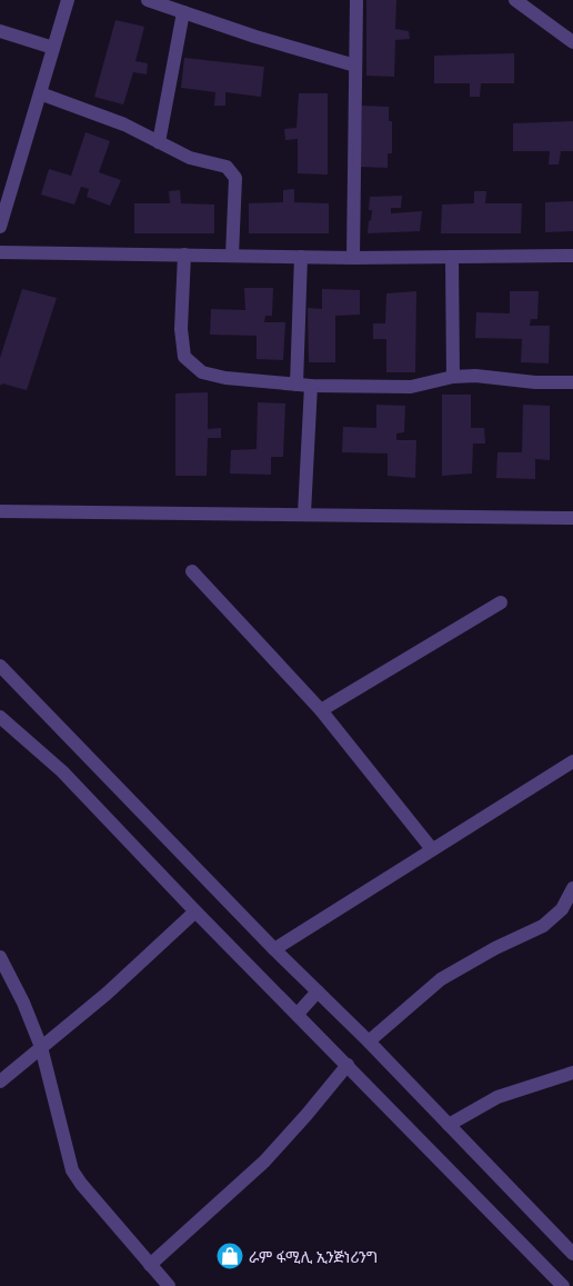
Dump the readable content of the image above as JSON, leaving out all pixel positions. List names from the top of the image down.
{
  "places": {
    "shop": ["ራም ፋሚሊ ኢንጅነሪንግ"]
  }
}
